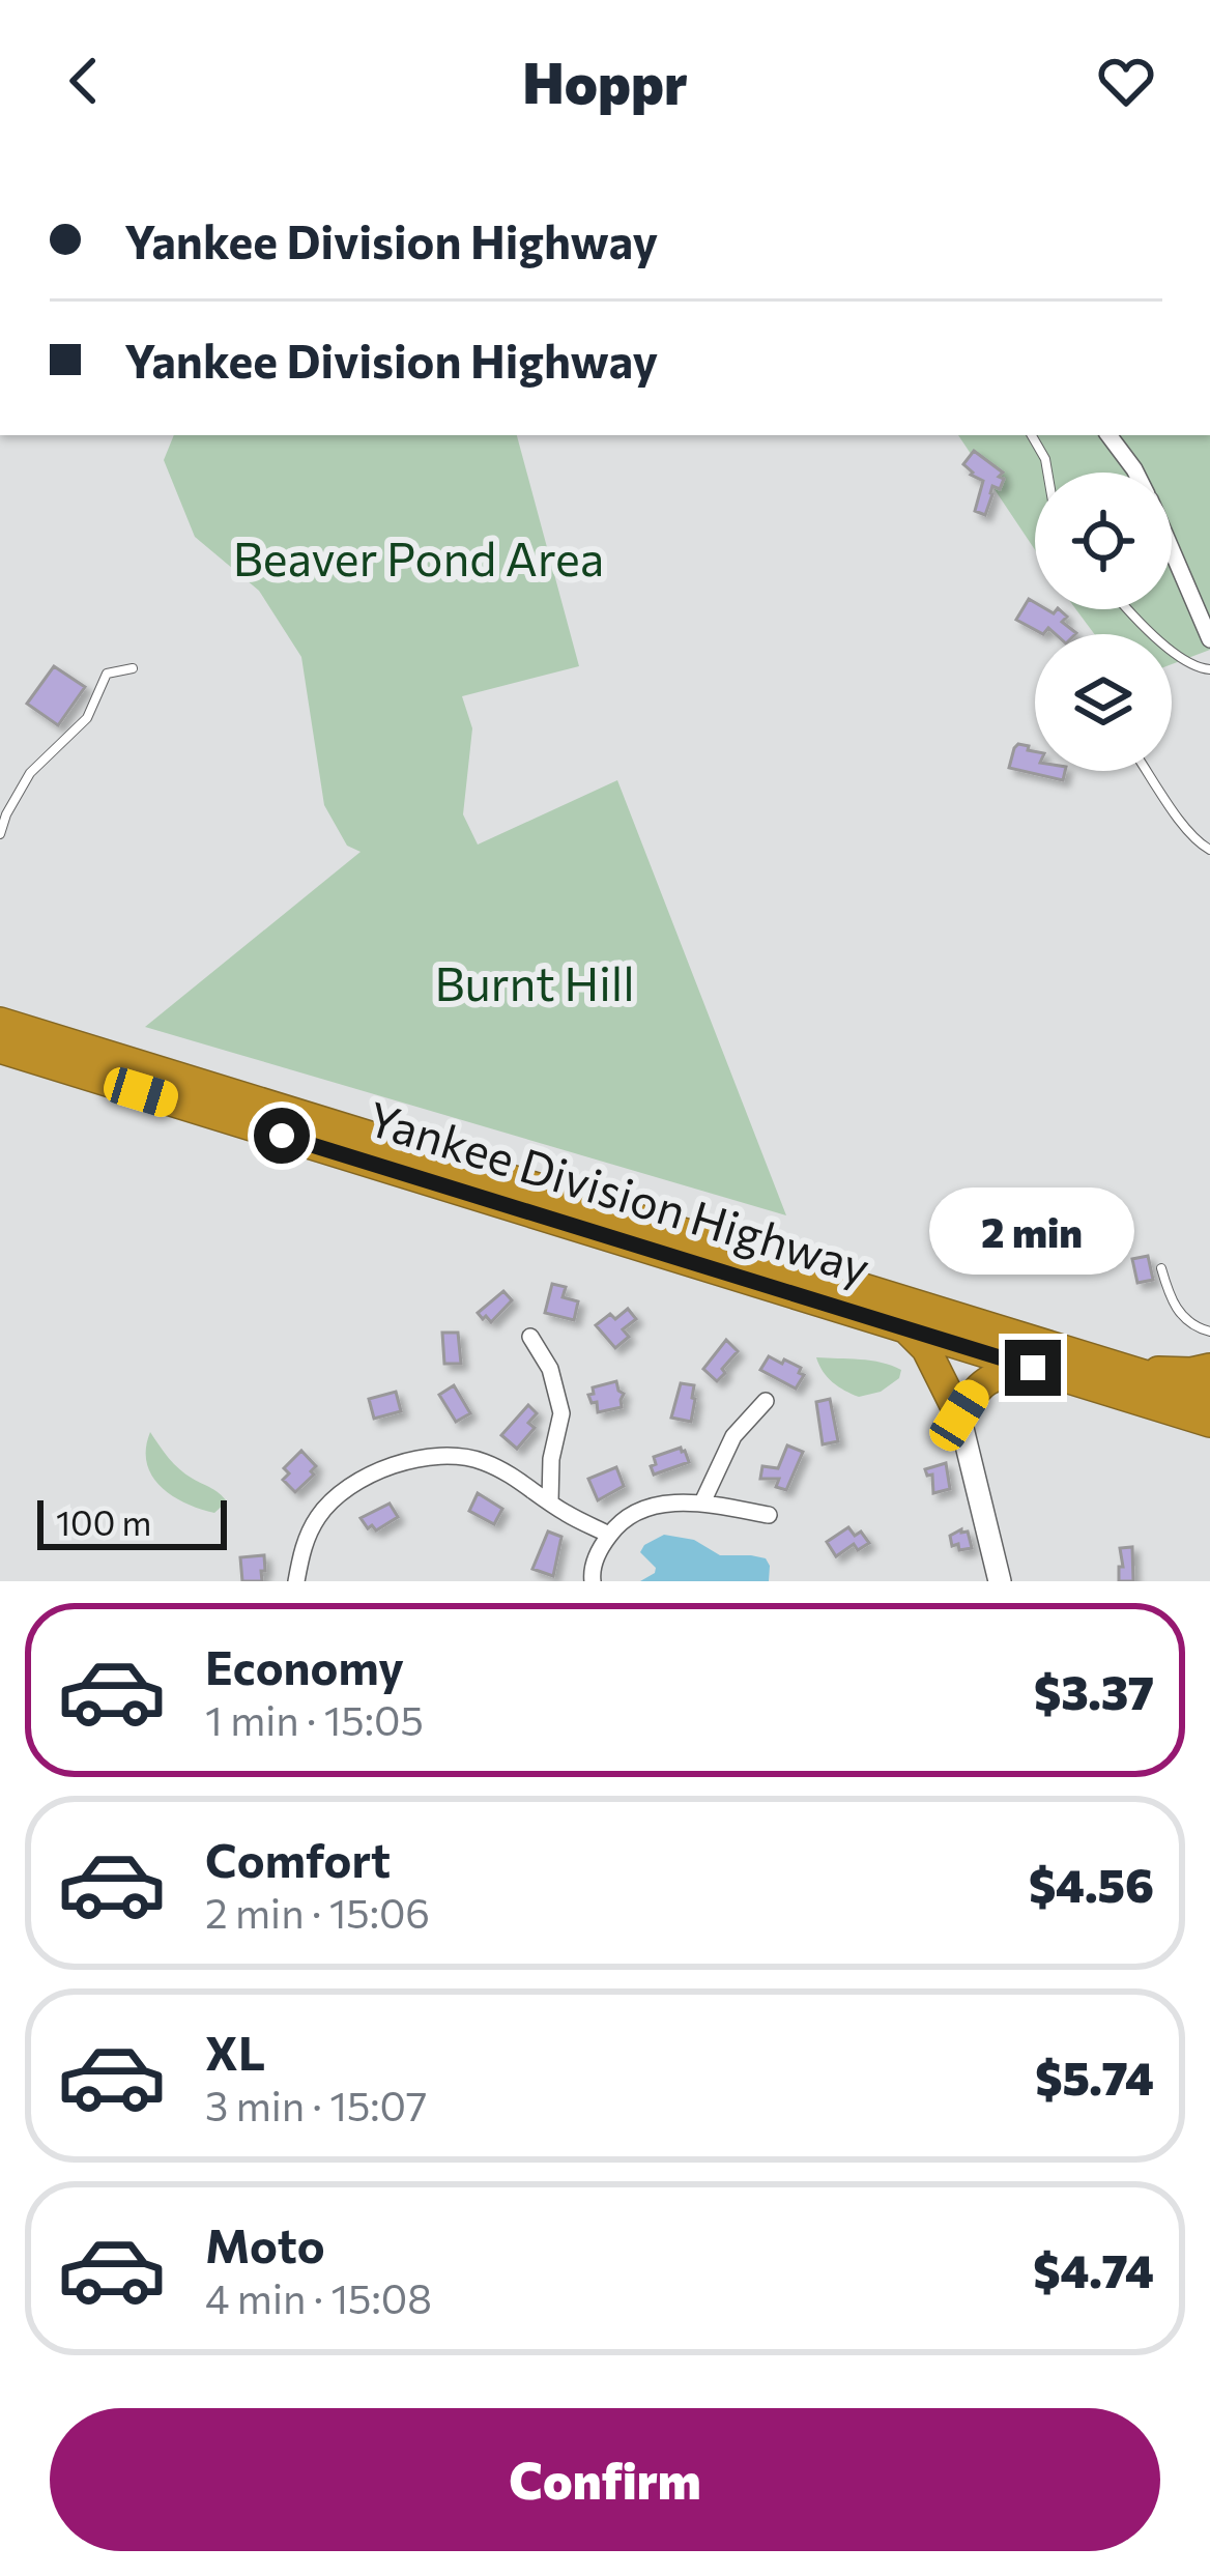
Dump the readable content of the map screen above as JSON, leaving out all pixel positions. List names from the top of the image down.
{
  "streets": {
    "highway": ["Yankee Division Highway"]
  },
  "parks": ["Beaver Pond Area", "Burnt Hill"],
  "scale_bar": "100 m",
  "page": {
    "header": "Hoppr",
    "banner": ["Yankee Division Highway", "Yankee Division Highway"],
    "bubble": "2 min",
    "scale": "100 m",
    "list": [
      {
        "name": "Economy",
        "note": "1 min · 15:05",
        "value": "$3.37"
      },
      {
        "name": "Comfort",
        "note": "2 min · 15:06",
        "value": "$4.56"
      },
      {
        "name": "XL",
        "note": "3 min · 15:07",
        "value": "$5.74"
      },
      {
        "name": "Moto",
        "note": "4 min · 15:08",
        "value": "$4.74"
      }
    ],
    "buttons": "Confirm"
  }
}
